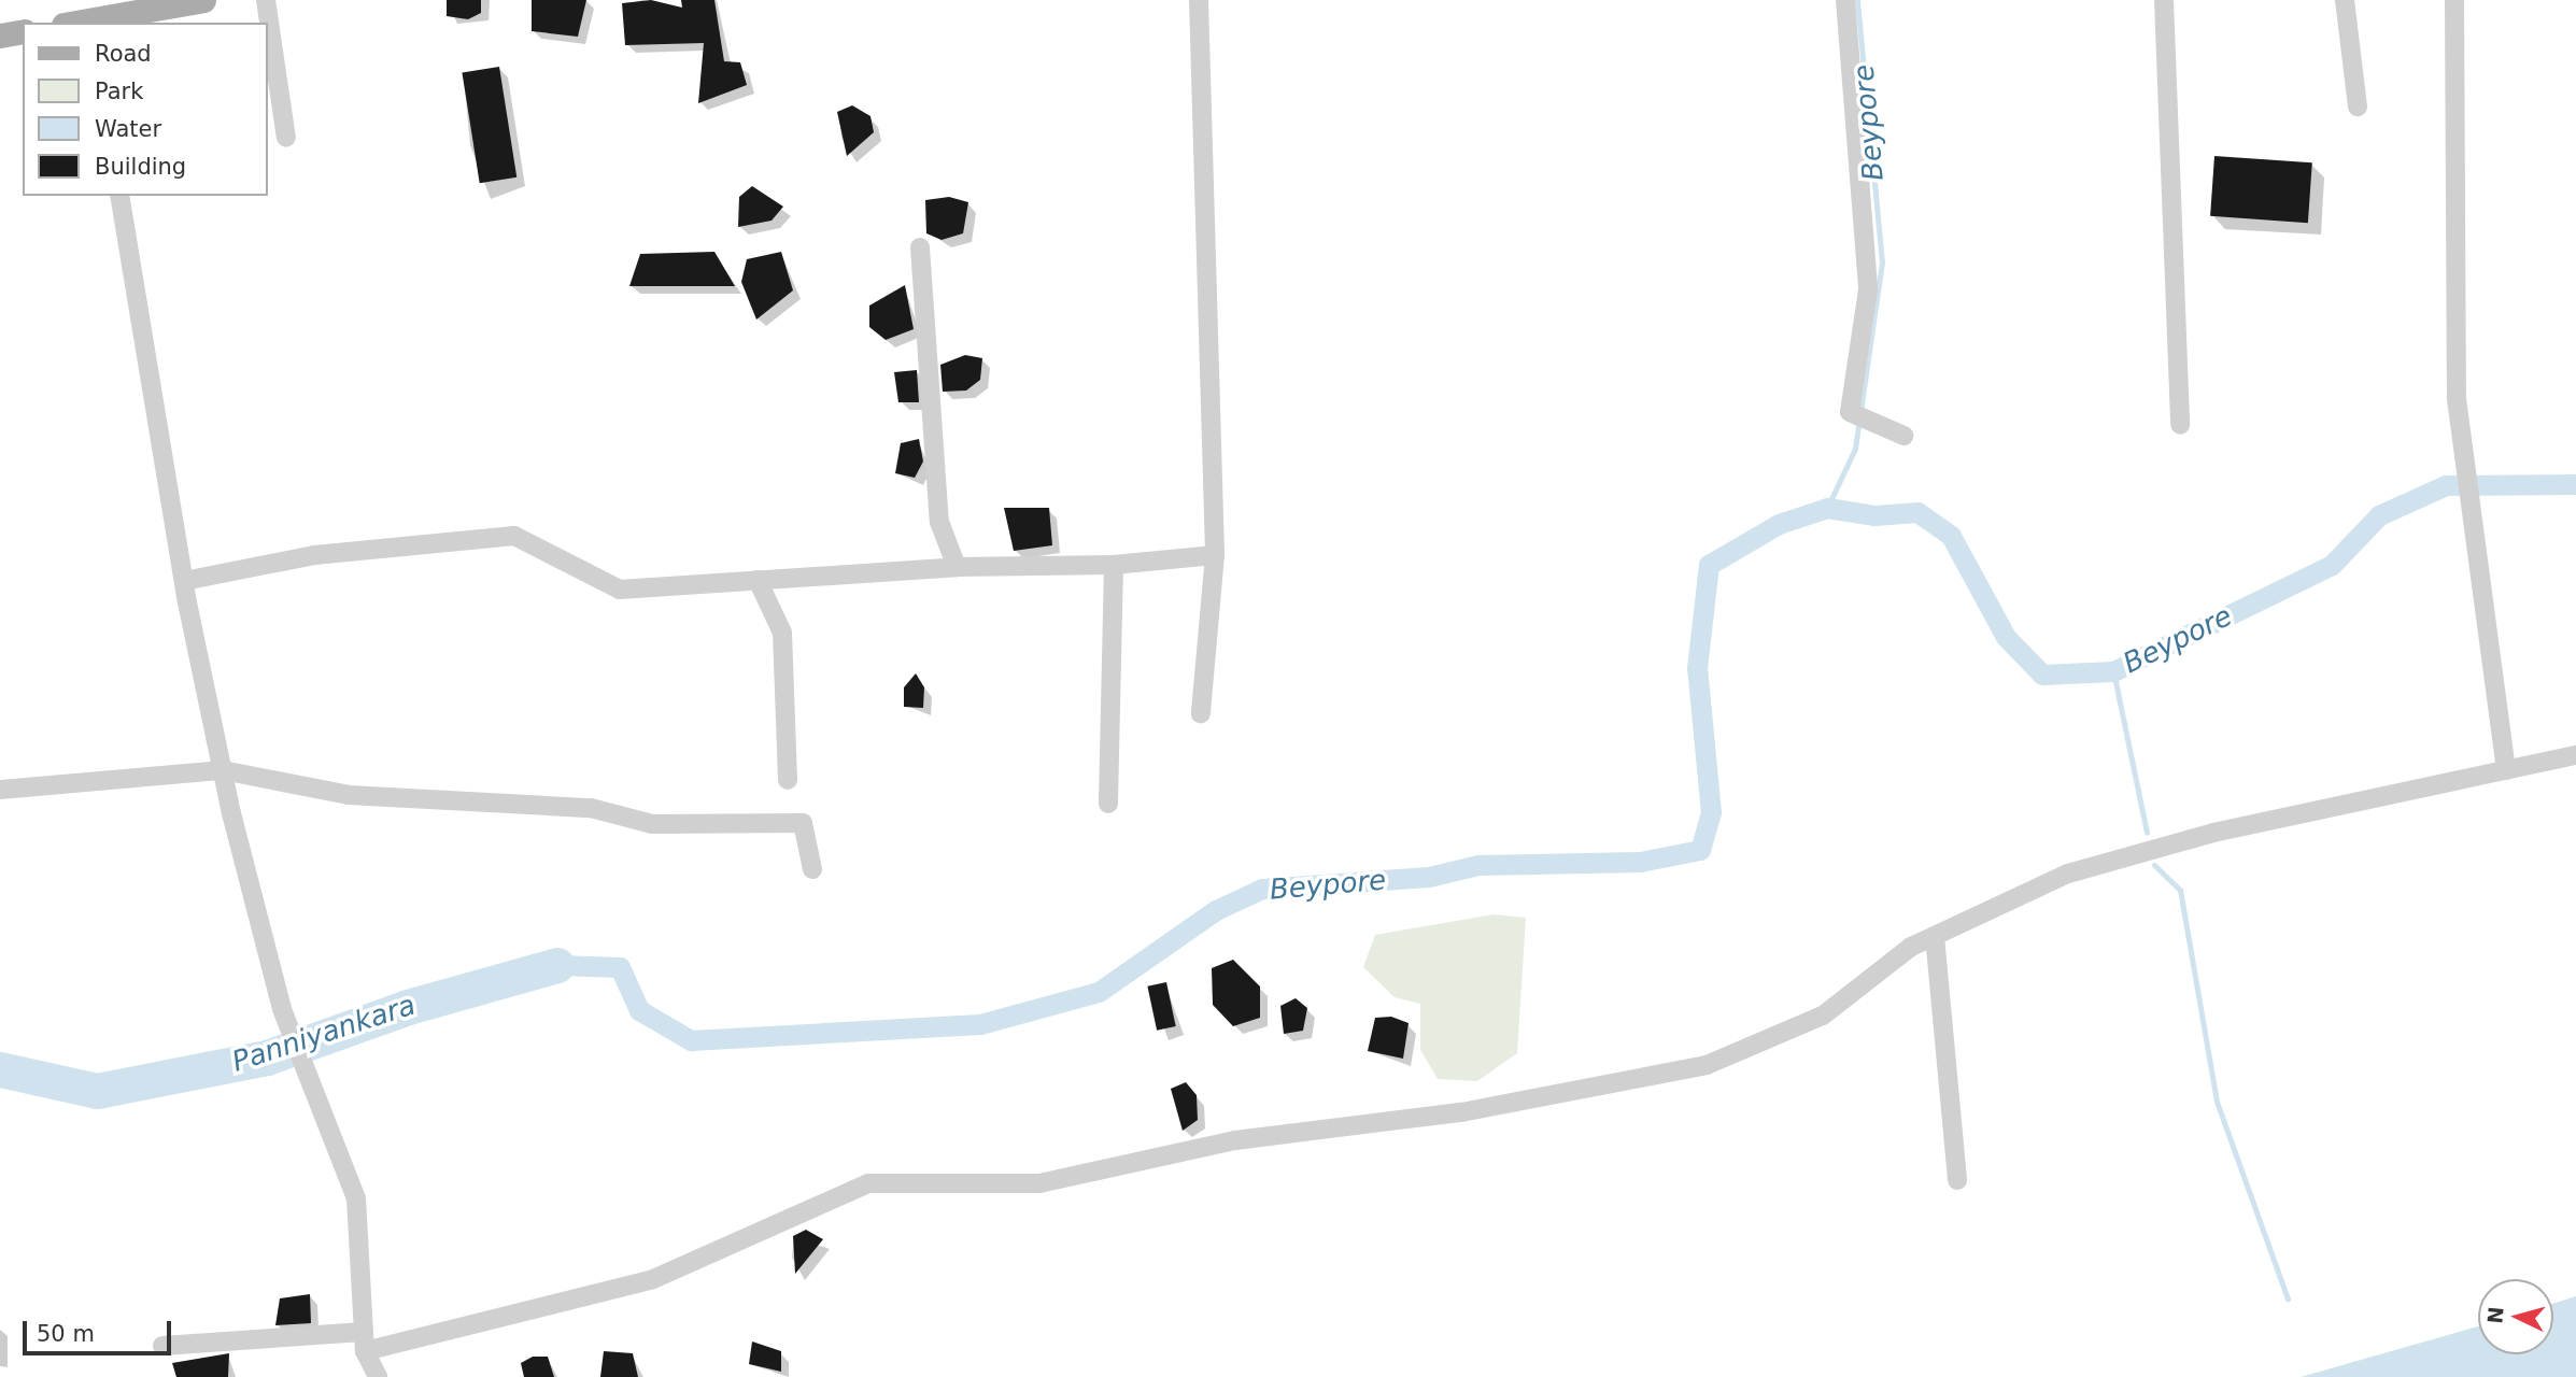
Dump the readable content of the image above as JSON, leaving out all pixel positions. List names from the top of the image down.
{
  "water": ["Beypore", "Panniyankara"],
  "legend": [
    "Road",
    "Park",
    "Water",
    "Building"
  ],
  "scale_bar": "50 m",
  "north": "left"
}
